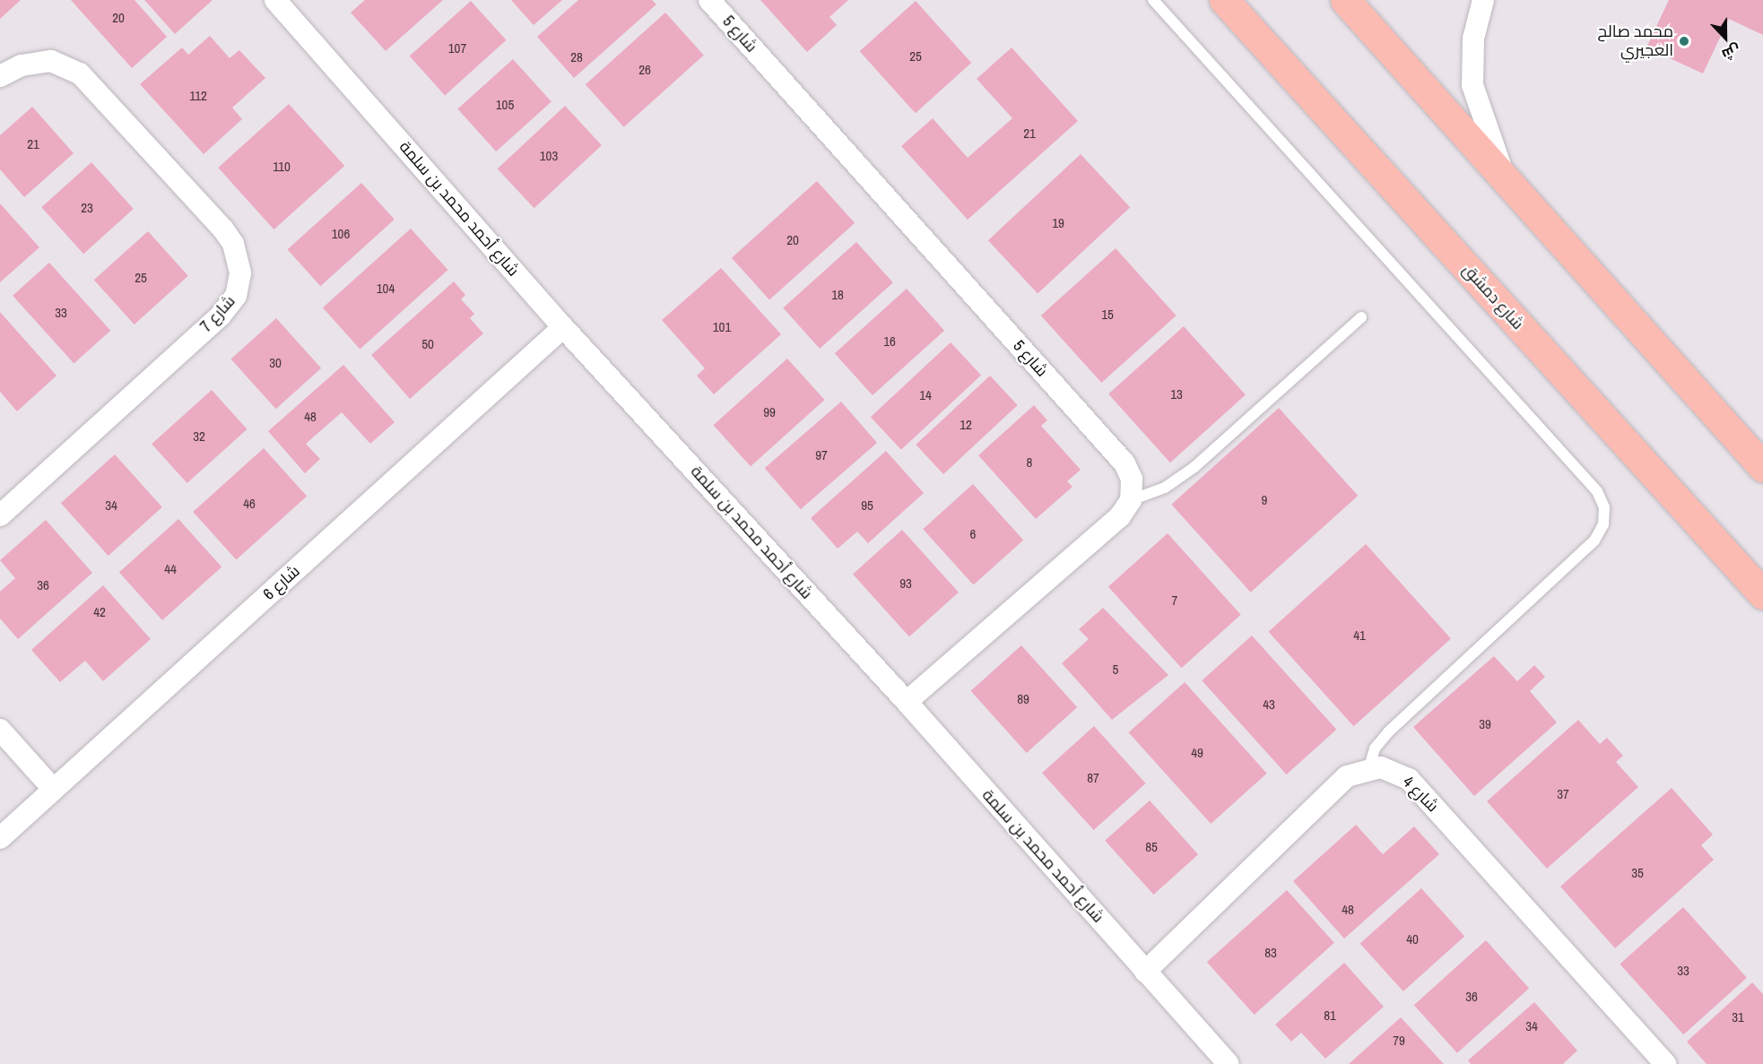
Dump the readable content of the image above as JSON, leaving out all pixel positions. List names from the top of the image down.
{
  "streets": {
    "main road": ["شارع دمشق"],
    "street": [
      "شارع 5",
      "شارع أحمد محمد بن سلمة",
      "شارع 7",
      "شارع 6",
      "شارع 4"
    ]
  },
  "crossings": [
    ["شارع أحمد محمد بن سلمة", "شارع 6"]
  ],
  "places": ["محمد صالح العجيري"],
  "house_numbers": [
    "20",
    "107",
    "25",
    "28",
    "26",
    "112",
    "105",
    "21",
    "21",
    "103",
    "110",
    "23",
    "19",
    "106",
    "20",
    "25",
    "104",
    "18",
    "33",
    "15",
    "101",
    "16",
    "50",
    "30",
    "13",
    "14",
    "99",
    "48",
    "12",
    "32",
    "97",
    "8",
    "9",
    "46",
    "34",
    "95",
    "6",
    "44",
    "93",
    "36",
    "7",
    "42",
    "41",
    "5",
    "89",
    "43",
    "39",
    "49",
    "87",
    "37",
    "85",
    "35",
    "48",
    "40",
    "83",
    "33",
    "36",
    "81",
    "31",
    "34",
    "79"
  ],
  "north": "bottom"
}
